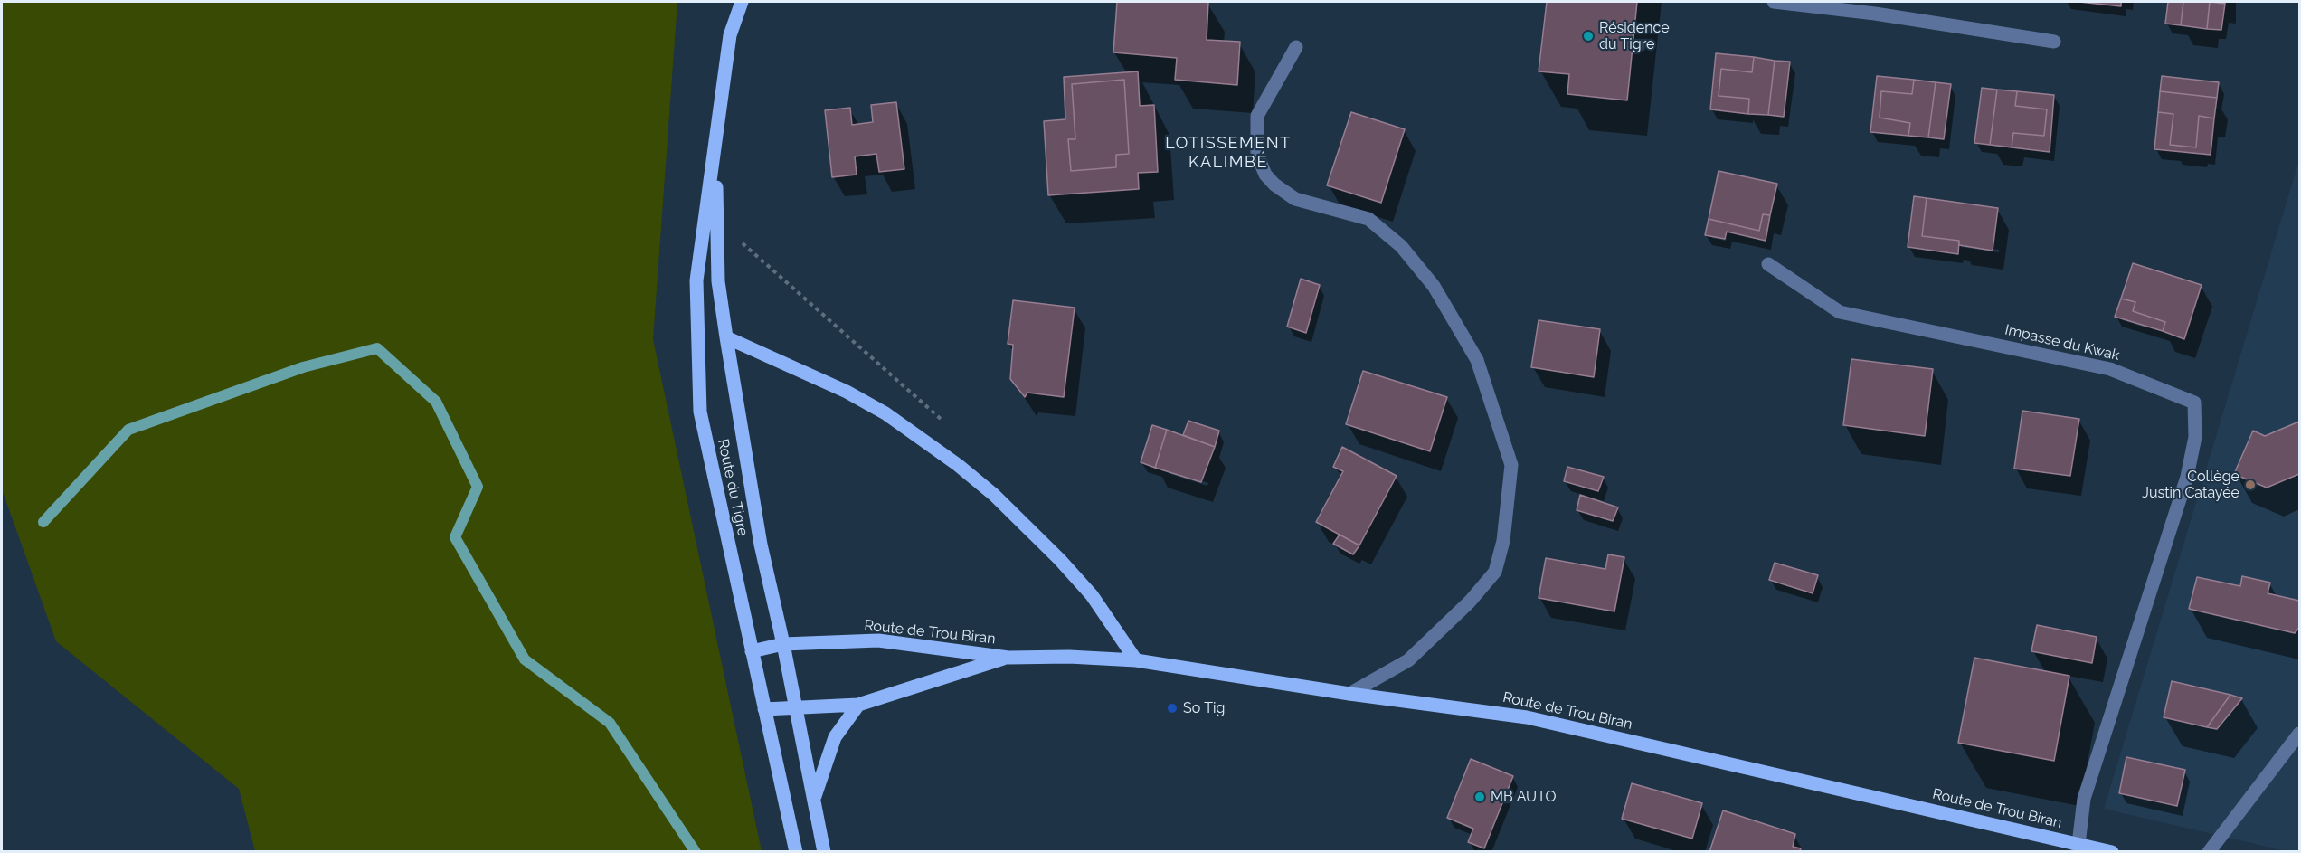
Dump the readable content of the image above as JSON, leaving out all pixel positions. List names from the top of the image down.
{
  "streets": {
    "main road": ["Route du Tigre", "Route de Trou Biran"],
    "street": ["Impasse du Kwak"]
  },
  "crossings": [
    ["Impasse du Kwak", "Route de Trou Biran"],
    ["Route du Tigre", "Route de Trou Biran"]
  ],
  "districts": ["LOTISSEMENT KALIMBÉ"],
  "places": [
    "Résidence du Tigre",
    "Collège Justin Catayée",
    "So Tig",
    "MB AUTO"
  ]
}
